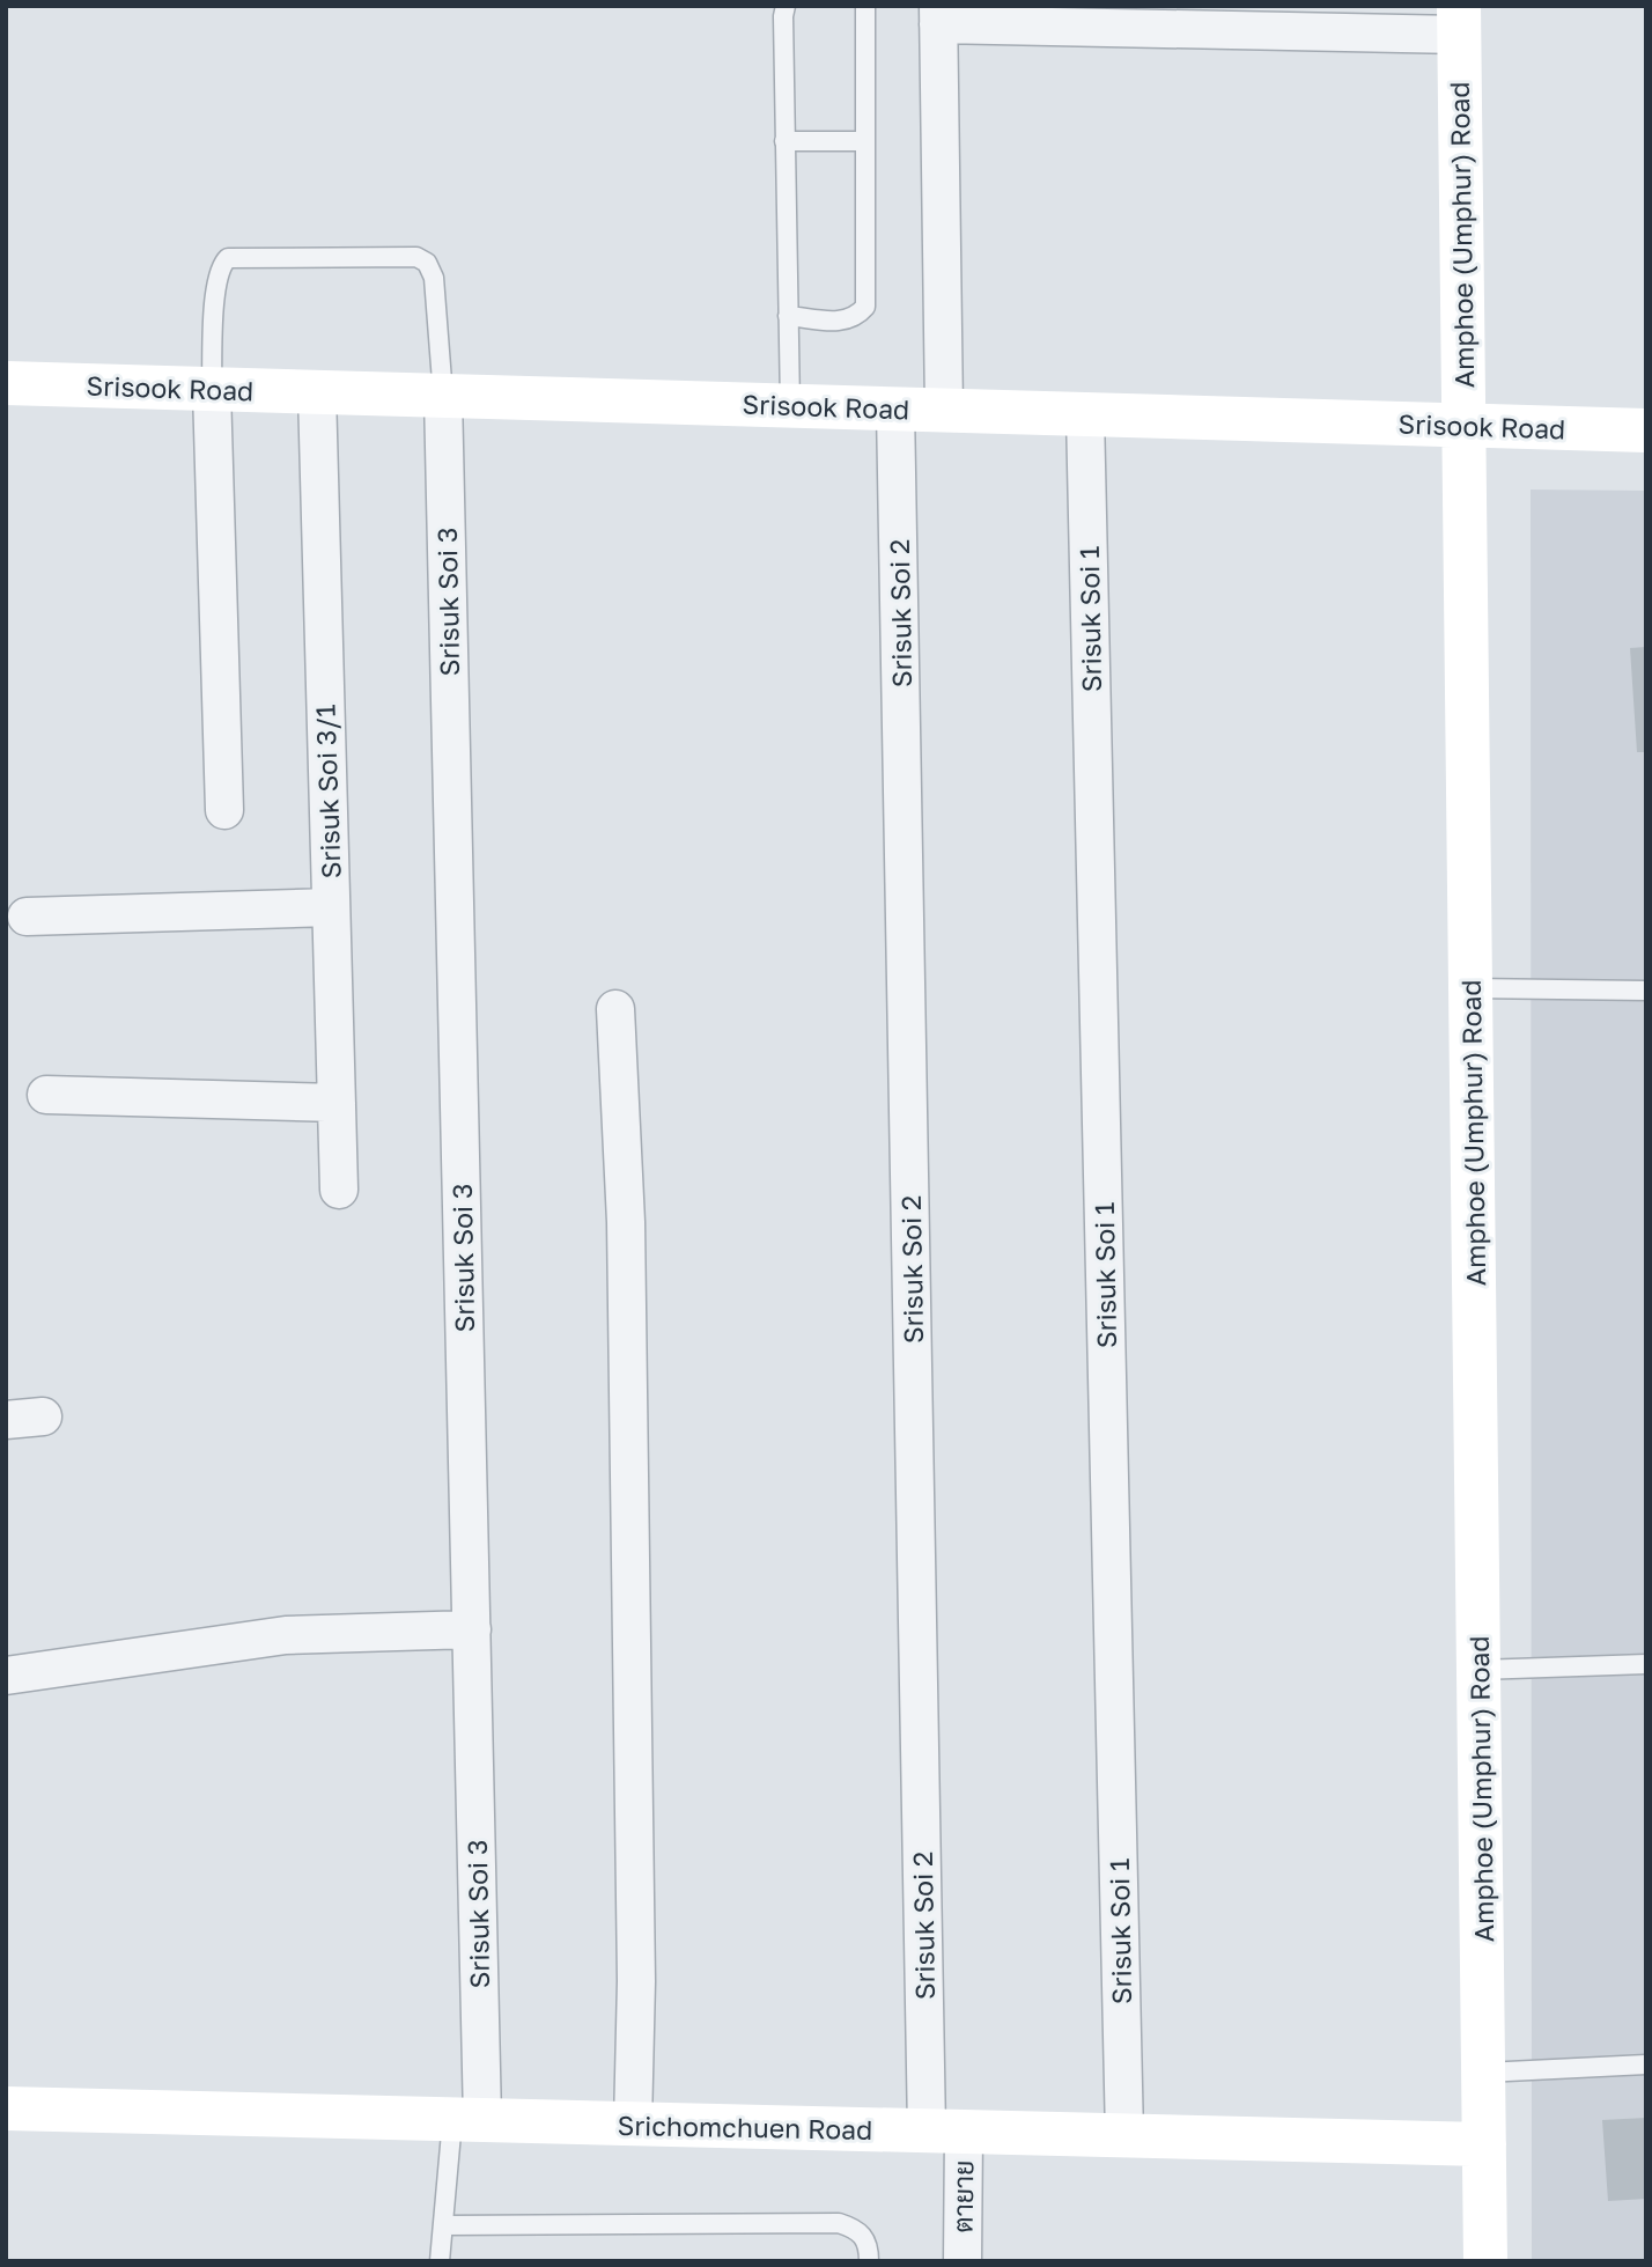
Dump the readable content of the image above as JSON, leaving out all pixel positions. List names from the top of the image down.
{
  "streets": {
    "street": [
      "Amphoe (Umphur) Road",
      "Srisook Road",
      "Srisuk Soi 3",
      "Srisuk Soi 2",
      "Srisuk Soi 1",
      "Srisuk Soi 3/1",
      "Srichomchuen Road",
      "ตายาย"
    ]
  },
  "crossings": [
    ["Amphoe (Umphur) Road", "Srisook Road"],
    ["Amphoe (Umphur) Road", "Srichomchuen Road"],
    ["Srisook Road", "Srisuk Soi 3"],
    ["Srisook Road", "Srisuk Soi 2"],
    ["Srisook Road", "Srisuk Soi 1"],
    ["Srisook Road", "Srisuk Soi 3/1"],
    ["Srisuk Soi 3", "Srichomchuen Road"],
    ["Srisuk Soi 2", "Srichomchuen Road"],
    ["Srisuk Soi 2", "ตายาย"],
    ["Srisuk Soi 1", "Srichomchuen Road"],
    ["Srichomchuen Road", "ตายาย"]
  ]
}
